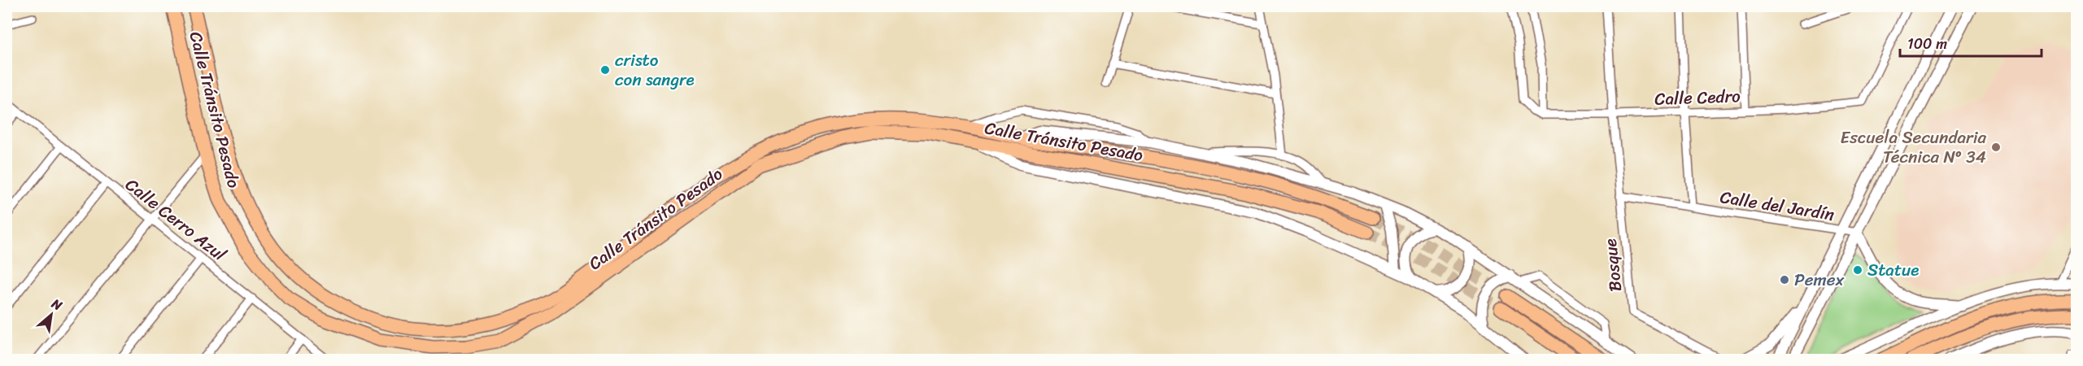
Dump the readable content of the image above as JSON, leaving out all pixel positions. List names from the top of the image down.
{
  "streets": {
    "main road": ["Calle Tránsito Pesado"],
    "street": [
      "Calle Cedro",
      "Calle del Jardín",
      "Calle Cerro Azul",
      "Bosque"
    ]
  },
  "crossings": [
    ["Calle Cedro", "Bosque"],
    ["Calle del Jardín", "Bosque"]
  ],
  "places": [
    "cristo con sangre",
    "Escuela Secundaria Técnica Nº 34",
    "Statue",
    "Pemex"
  ],
  "scale_bar": "100 m",
  "north": "top right"
}
